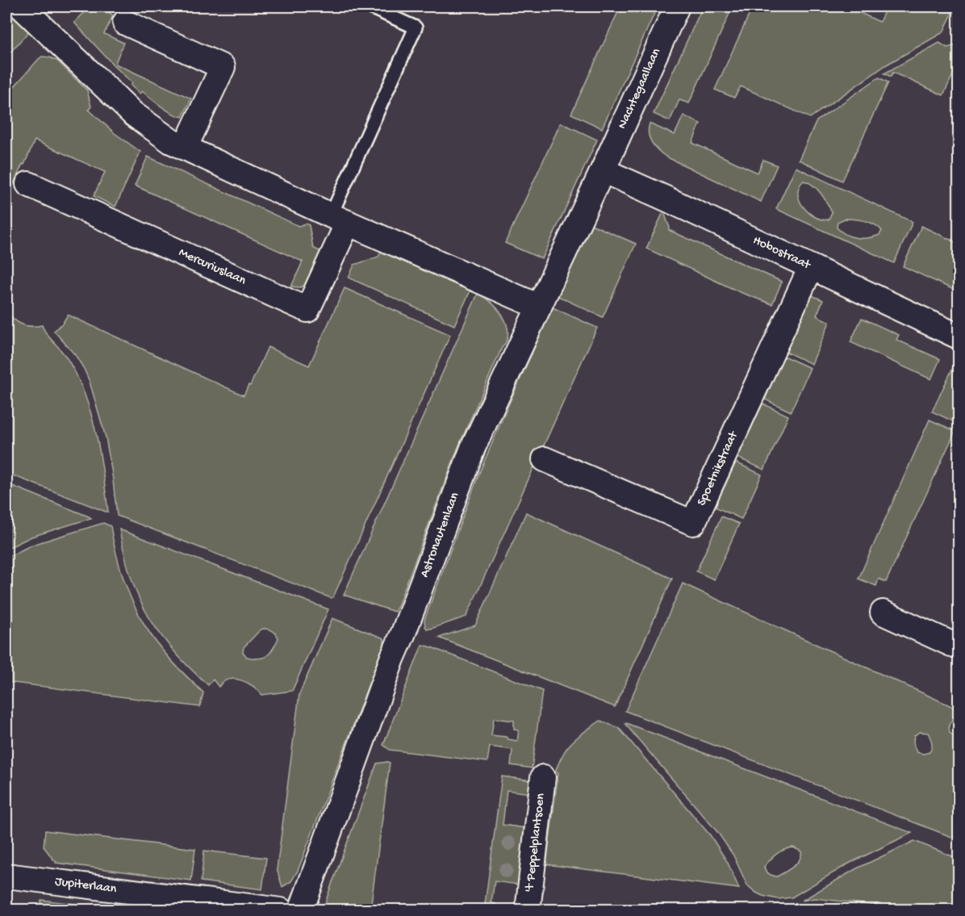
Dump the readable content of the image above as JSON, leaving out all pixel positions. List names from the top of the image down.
{
  "streets": {
    "street": [
      "Nachtegaallaan",
      "Hobostraat",
      "Mercuriuslaan",
      "Spoetnikstraat",
      "Astronautenlaan",
      "'t Peppelplantsoen",
      "Jupiterlaan"
    ]
  },
  "crossings": [
    ["Nachtegaallaan", "Hobostraat"],
    ["Nachtegaallaan", "Astronautenlaan"],
    ["Hobostraat", "Spoetnikstraat"],
    ["Hobostraat", "Astronautenlaan"]
  ]
}
